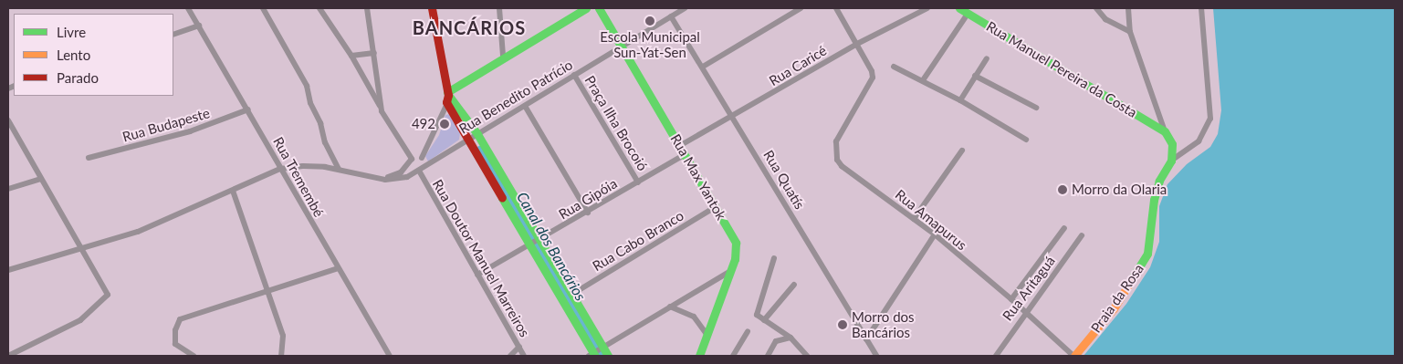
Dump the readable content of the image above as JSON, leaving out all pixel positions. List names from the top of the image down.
{
  "streets": {
    "street": [
      "Rua Caricé",
      "Rua Manuel Pereira da Costa",
      "Rua Benedito Patrício",
      "Praça Ilha Brocoió",
      "Rua Budapeste",
      "Rua Tremembé",
      "Rua Max Yantok",
      "Rua Quatís",
      "Rua Gipóia",
      "Rua Amapurus",
      "Rua Cabo Branco",
      "Rua Doutor Manuel Marreiros",
      "Rua Aritaguá",
      "Praia da Rosa"
    ]
  },
  "crossings": [
    ["Rua Caricé", "Rua Max Yantok"],
    ["Rua Caricé", "Rua Quatís"],
    ["Rua Caricé", "Rua Amapurus"],
    ["Rua Benedito Patrício", "Praça Ilha Brocoió"],
    ["Rua Benedito Patrício", "Rua Tremembé"],
    ["Rua Benedito Patrício", "Rua Max Yantok"],
    ["Rua Benedito Patrício", "Rua Quatís"],
    ["Rua Benedito Patrício", "Rua Doutor Manuel Marreiros"],
    ["Praça Ilha Brocoió", "Rua Gipóia"],
    ["Rua Budapeste", "Rua Tremembé"],
    ["Rua Max Yantok", "Rua Gipóia"],
    ["Rua Max Yantok", "Rua Cabo Branco"],
    ["Rua Gipóia", "Rua Doutor Manuel Marreiros"],
    ["Rua Amapurus", "Rua Aritaguá"],
    ["Rua Amapurus", "Praia da Rosa"]
  ],
  "districts": ["BANCÁRIOS"],
  "water": ["Canal dos Bancários"],
  "places": [
    "Escola Municipal Sun-Yat-Sen",
    "492",
    "Morro da Olaria",
    "Morro dos Bancários"
  ],
  "legend": ["Livre", "Lento", "Parado"]
}
